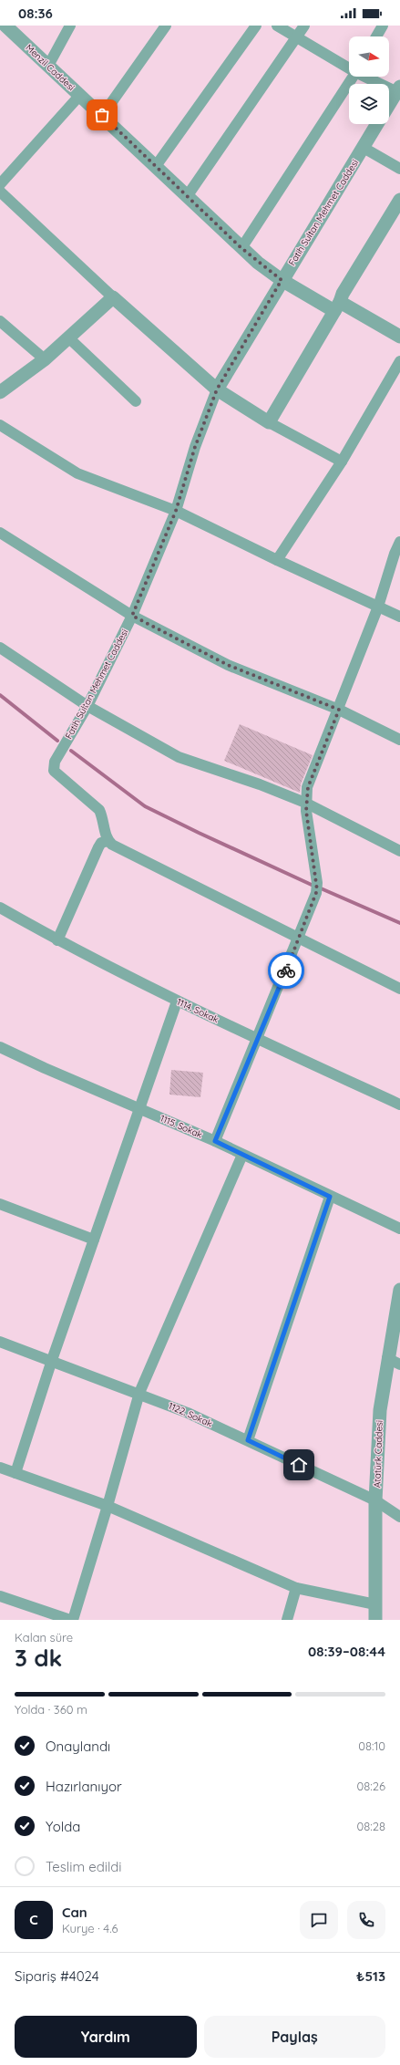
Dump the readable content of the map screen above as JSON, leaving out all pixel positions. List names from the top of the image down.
{
  "streets": {
    "street": [
      "Menzil Caddesi",
      "Fatih Sultan Mehmet Caddesi",
      "1114. Sokak",
      "1115. Sokak",
      "1122. Sokak",
      "Atatürk Caddesi"
    ]
  },
  "crossings": [
    ["Menzil Caddesi", "Fatih Sultan Mehmet Caddesi"],
    ["1122. Sokak", "Atatürk Caddesi"]
  ],
  "north": "right",
  "page": {
    "status": "08:36",
    "heading": ["3 dk", "Kalan süre", "08:39–08:44"],
    "panel": [
      "Can",
      "Kurye · 4.6",
      "Sipariş #4024",
      "₺513"
    ],
    "bar": "Yolda · 360 m",
    "list": [
      ["Onaylandı", "08:10"],
      ["Hazırlanıyor", "08:26"],
      ["Yolda", "08:28"],
      "Teslim edildi"
    ],
    "round": "C",
    "buttons": ["Yardım", "Paylaş"]
  }
}
